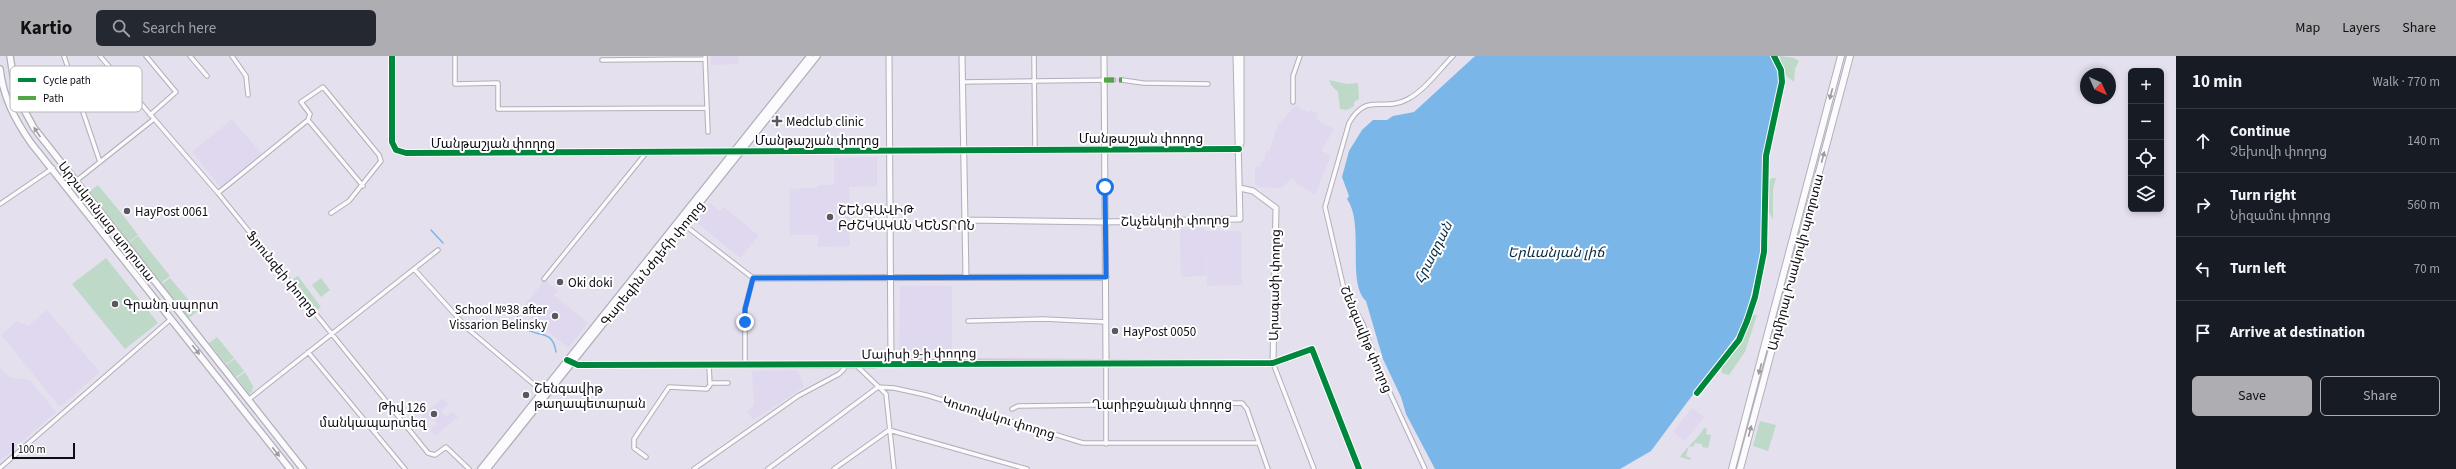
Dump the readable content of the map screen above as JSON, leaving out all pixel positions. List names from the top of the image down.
{
  "streets": {
    "highway": ["Ադմիրալ Իսակովի պողոտա"],
    "main road": ["Արշակունյաց պողոտա", "Գարեգին Նժդեհի փողոց"],
    "street": [
      "Մանթաշյան փողոց",
      "Շևչենկոյի փողոց",
      "Ֆրունզեի փողոց",
      "Արագածի փողոց",
      "Շենգավիթ փողոց",
      "Մայիսի 9-ի փողոց",
      "Ղարիբջանյան փողոց",
      "Կոտովսկու փողոց"
    ]
  },
  "crossings": [
    ["Մանթաշյան փողոց", "Գարեգին Նժդեհի փողոց"],
    ["Շևչենկոյի փողոց", "Արագածի փողոց"],
    ["Գարեգին Նժդեհի փողոց", "Մայիսի 9-ի փողոց"],
    ["Արագածի փողոց", "Մայիսի 9-ի փողոց"],
    ["Ղարիբջանյան փողոց", "Կոտովսկու փողոց"]
  ],
  "water": ["Հրազդան", "Երևանյան լիճ"],
  "places": {
    "health": ["Medclub clinic"],
    "other": [
      "HayPost 0061",
      "ՇԵՆԳԱՎԻԹ ԲԺՇԿԱԿԱՆ ԿԵՆՏՐՈՆ",
      "Oki doki",
      "Գրանդ սպորտ",
      "School №38 after Vissarion Belinsky",
      "HayPost 0050",
      "Շենգավիթ թաղապետարան",
      "Թիվ 126 մանկապարտեզ"
    ]
  },
  "legend": ["Cycle path", "Path"],
  "scale_bar": "100 m",
  "north": "bottom right",
  "page": {
    "header": "Kartio",
    "search": "Search here",
    "nav": ["Map", "Layers", "Share"],
    "heading": ["10 min", "Walk · 770 m"],
    "map_buttons": ["+", "−"],
    "list": [
      ["Continue", "Չեխովի փողոց", "140 m"],
      ["Turn right", "Նիզամու փողոց", "560 m"],
      ["Turn left", "70 m"],
      "Arrive at destination"
    ],
    "buttons": ["Save", "Share"],
    "scale": "100 m"
  }
}
